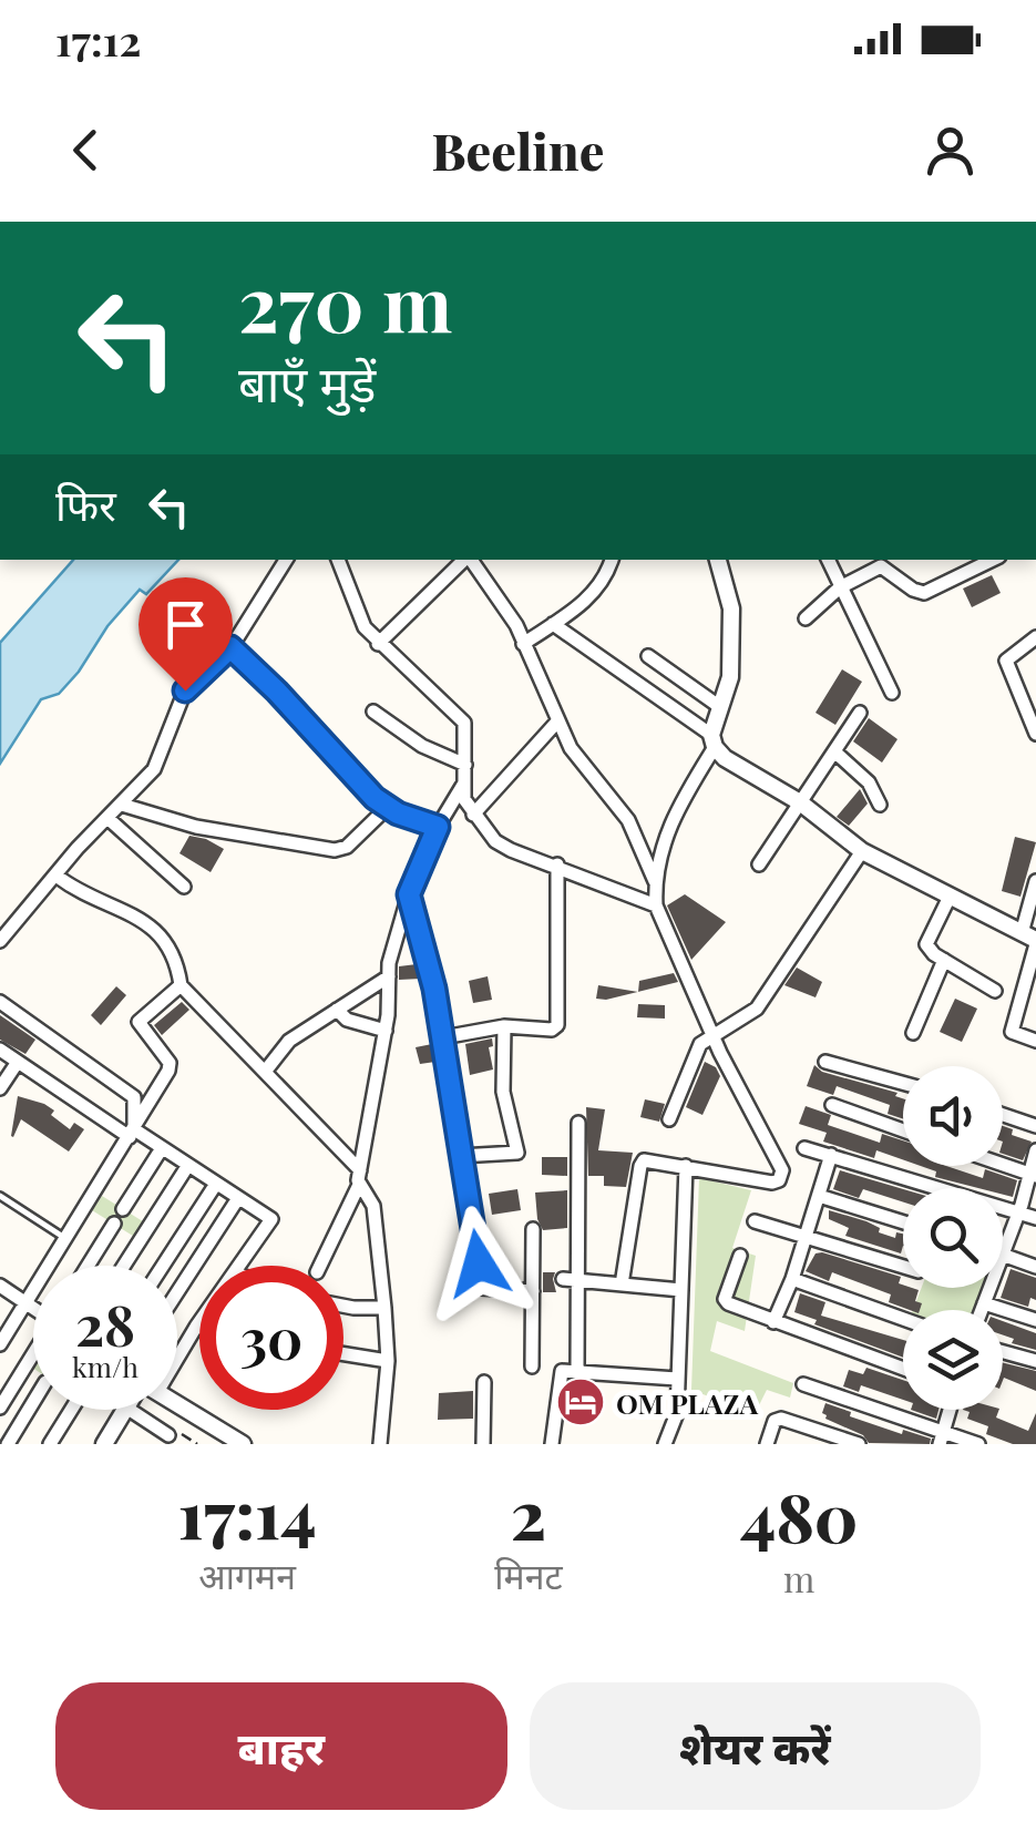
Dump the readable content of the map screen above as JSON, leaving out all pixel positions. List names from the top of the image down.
{
  "places": {
    "hotel": ["OM PLAZA"]
  },
  "page": {
    "status": "17:12",
    "header": "Beeline",
    "turn": ["270 m", "बाएँ मुड़ें"],
    "then": "फिर",
    "speed": "28 km/h",
    "limit": "30",
    "eta": [
      "17:14",
      "आगमन",
      "2",
      "मिनट",
      "480",
      "m"
    ],
    "buttons": ["बाहर", "शेयर करें"]
  }
}
